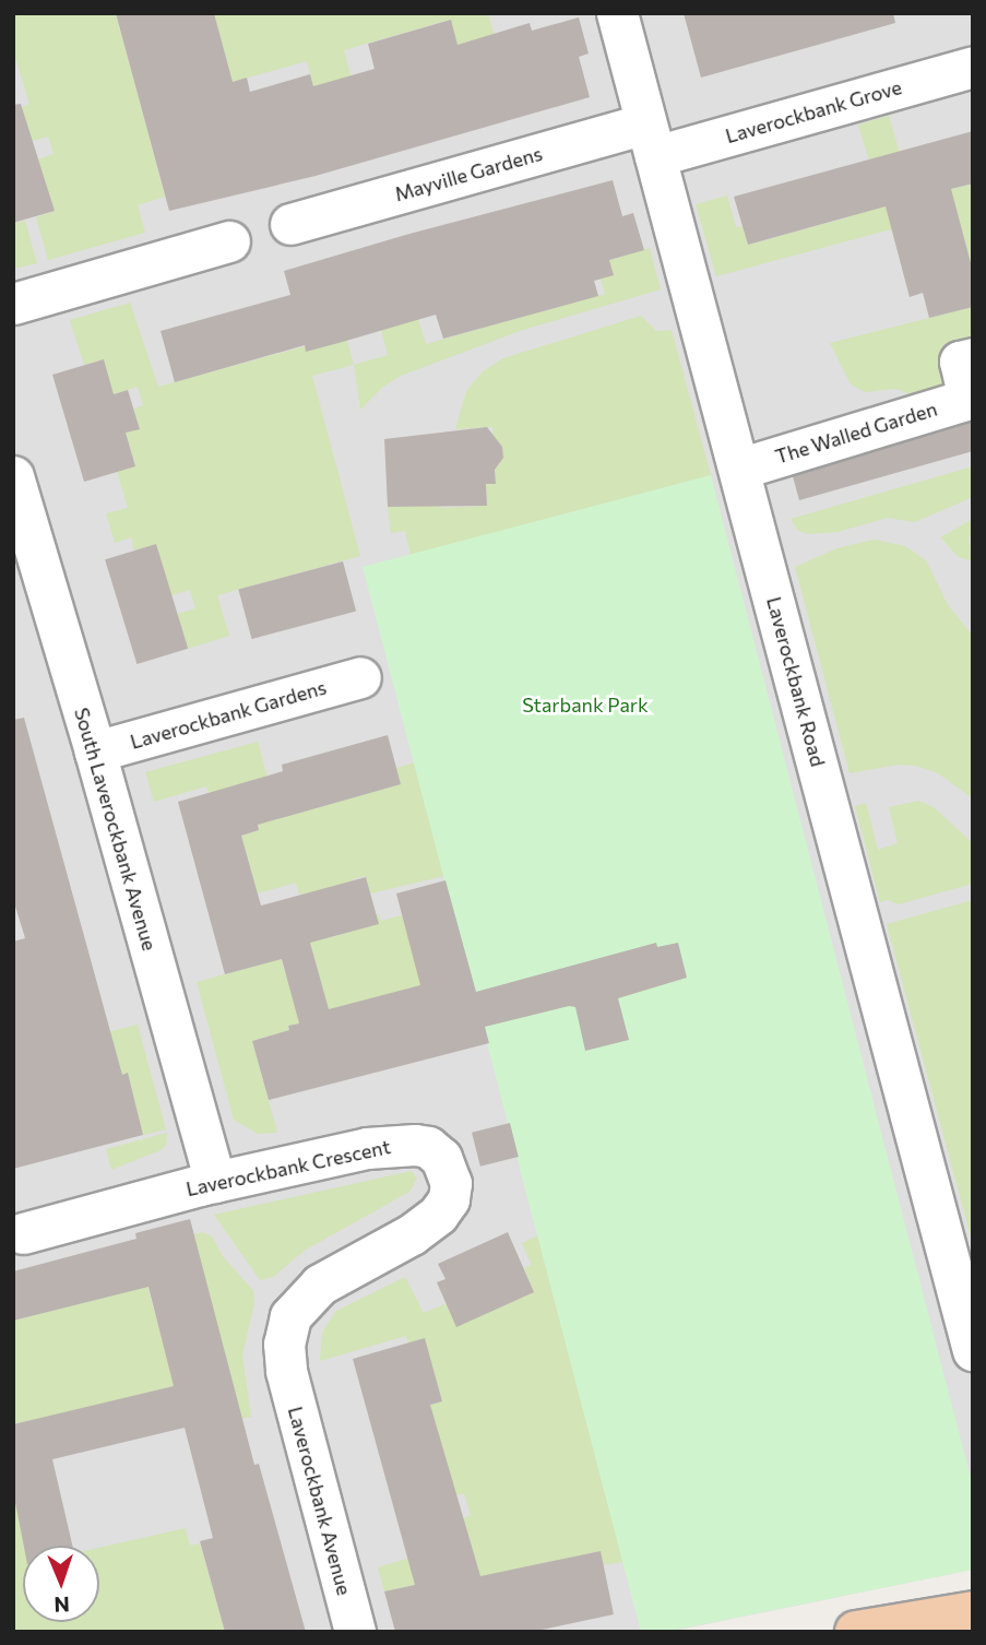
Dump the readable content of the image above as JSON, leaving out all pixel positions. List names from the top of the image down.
{
  "streets": {
    "street": [
      "Laverockbank Grove",
      "Mayville Gardens",
      "The Walled Garden",
      "Laverockbank Road",
      "Laverockbank Gardens",
      "South Laverockbank Avenue",
      "Laverockbank Crescent",
      "Laverockbank Avenue"
    ]
  },
  "crossings": [
    ["Laverockbank Grove", "Mayville Gardens"],
    ["Laverockbank Grove", "Laverockbank Road"],
    ["Mayville Gardens", "Laverockbank Road"],
    ["The Walled Garden", "Laverockbank Road"],
    ["Laverockbank Gardens", "South Laverockbank Avenue"],
    ["South Laverockbank Avenue", "Laverockbank Crescent"],
    ["Laverockbank Crescent", "Laverockbank Avenue"]
  ],
  "parks": ["Starbank Park"],
  "north": "bottom"
}
